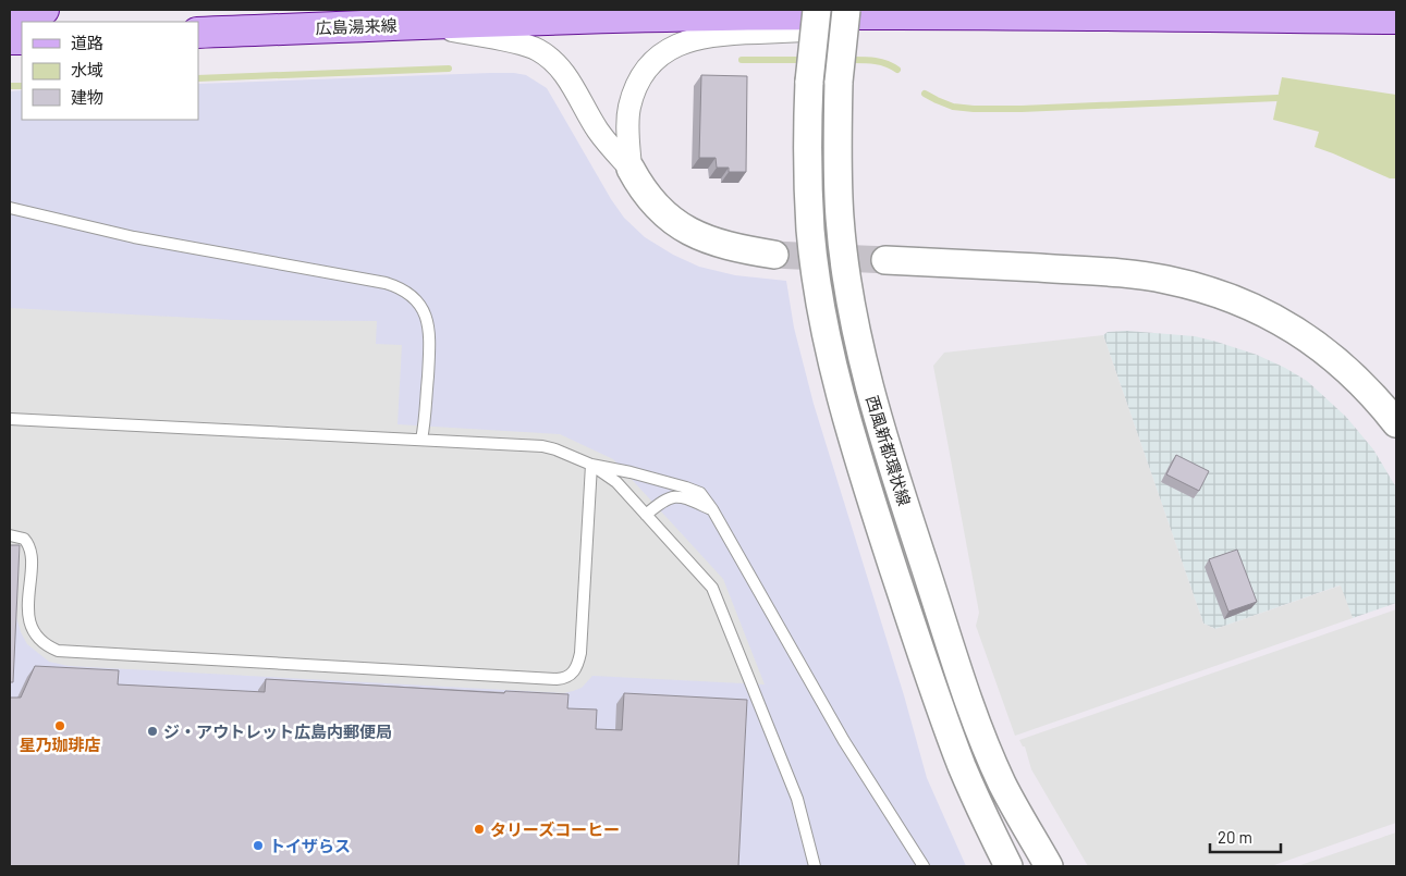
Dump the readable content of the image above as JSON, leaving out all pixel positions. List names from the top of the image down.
{
  "streets": {
    "main road": ["広島湯来線"],
    "street": ["西風新都環状線"]
  },
  "places": [
    "星乃珈琲店",
    "ジ・アウトレット広島内郵便局",
    "タリーズコーヒー",
    "トイザらス"
  ],
  "legend": ["道路", "水域", "建物"],
  "scale_bar": "20 m"
}
